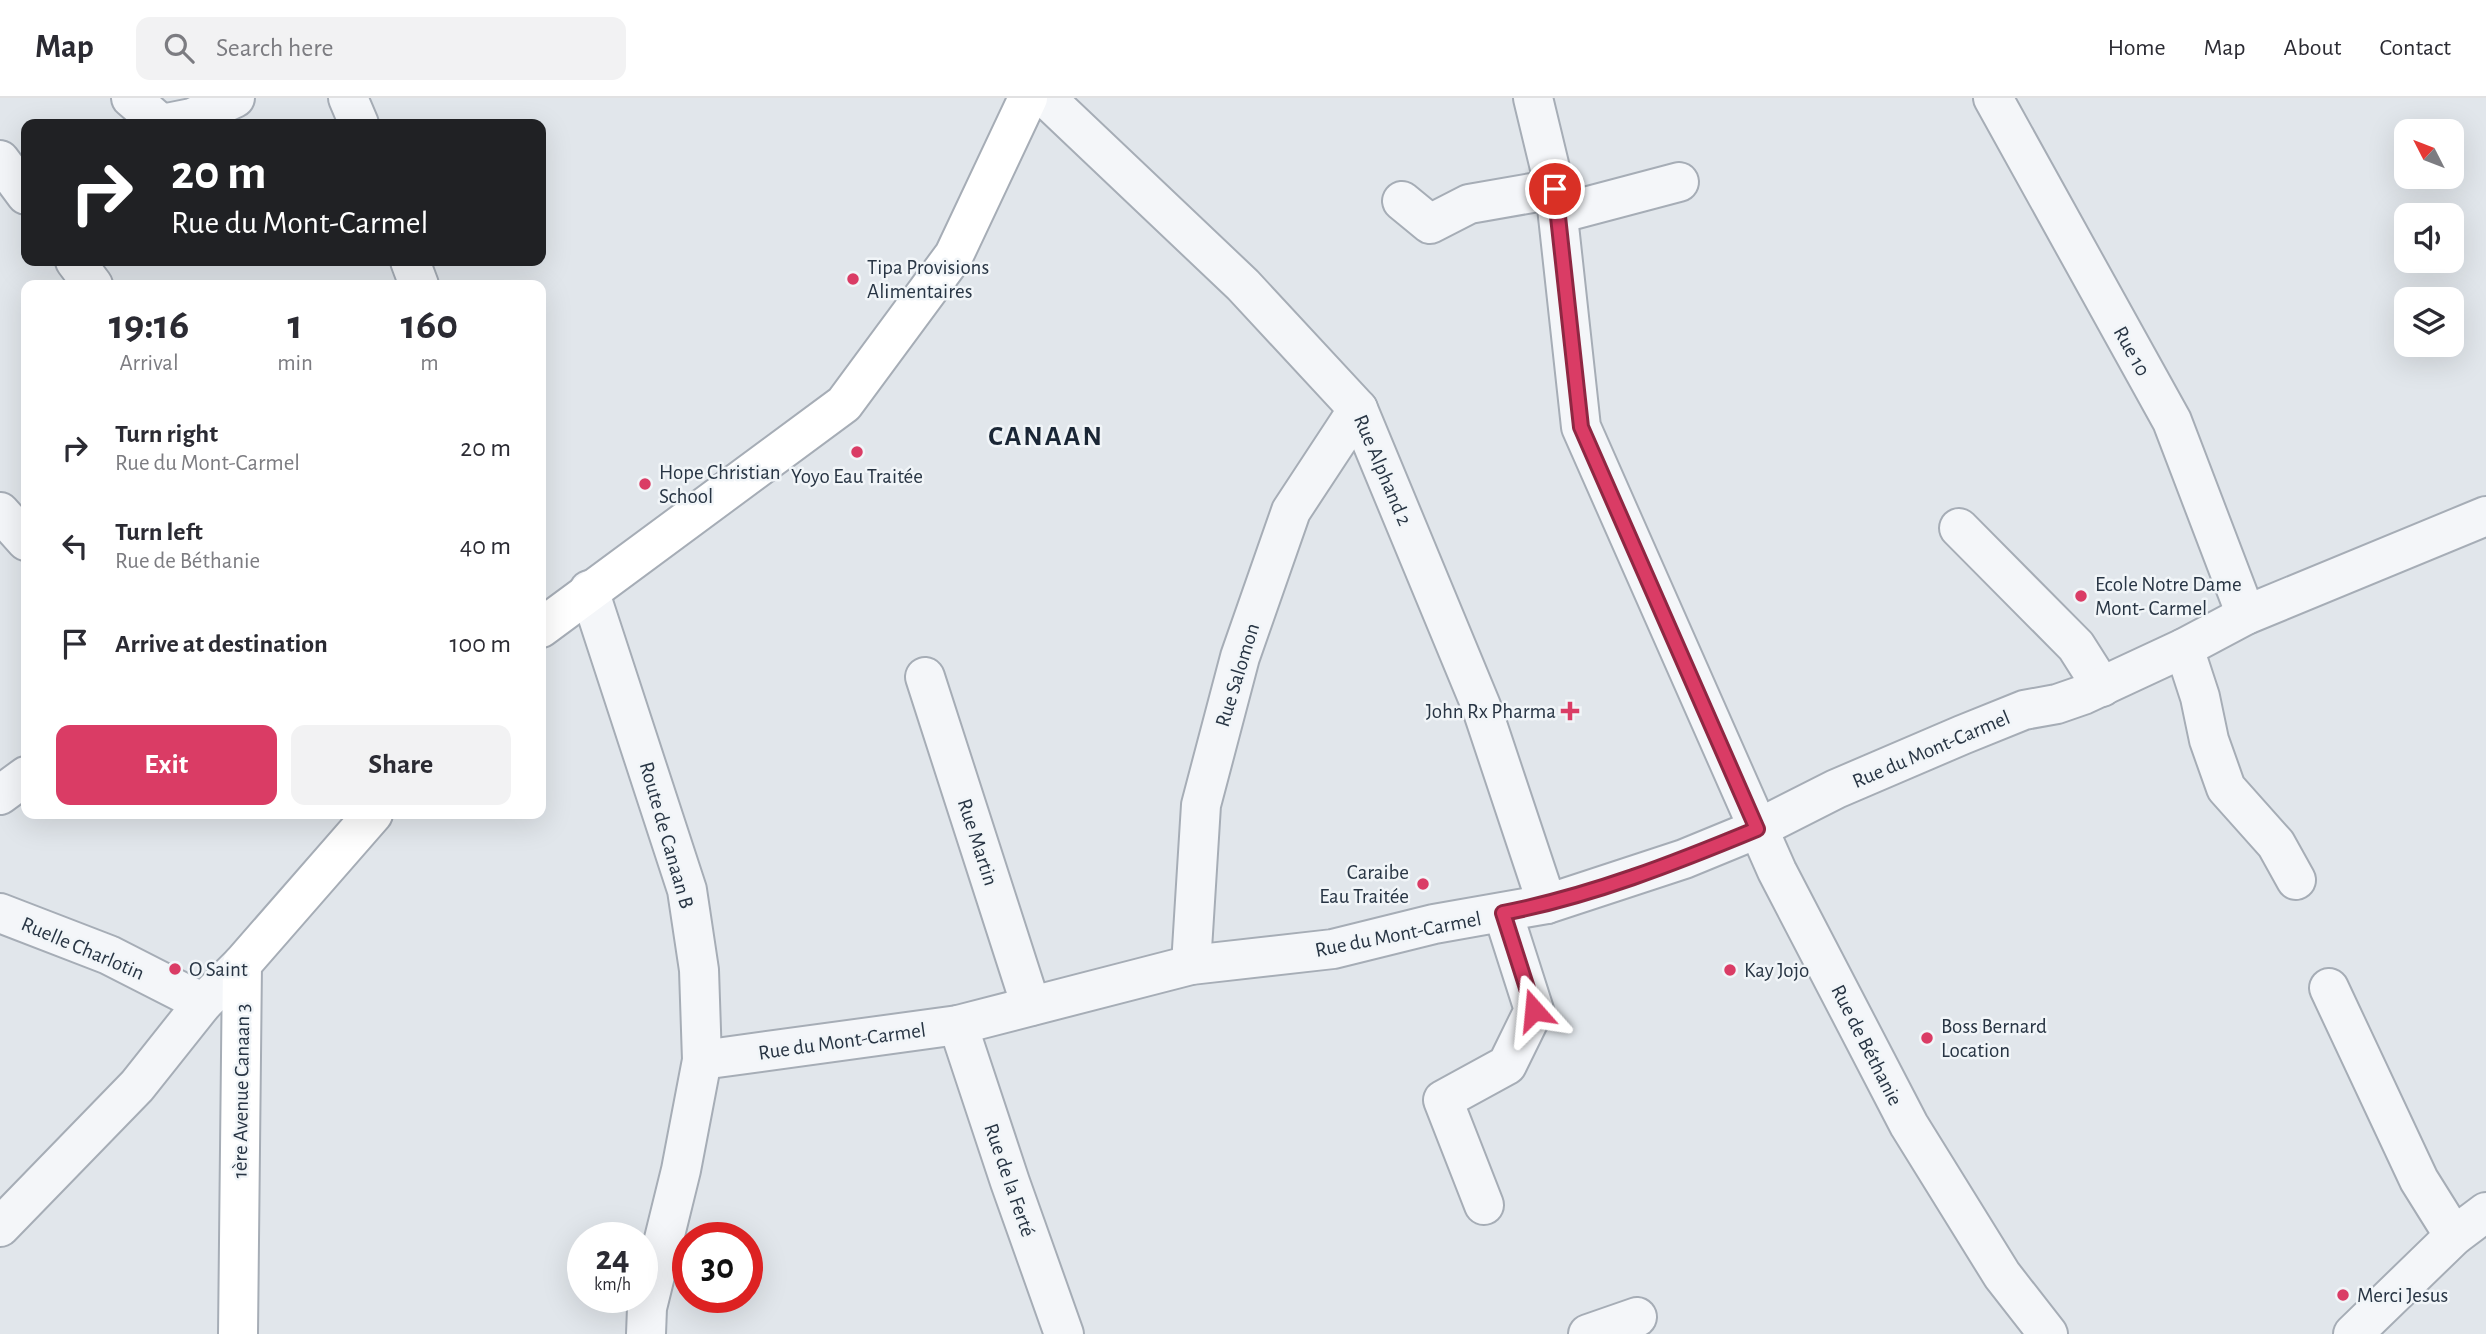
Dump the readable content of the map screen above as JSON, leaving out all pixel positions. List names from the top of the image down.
{
  "streets": {
    "main road": ["1ère Avenue Canaan 3"],
    "street": [
      "Rue 10",
      "Rue Alphand 2",
      "Rue Salomon",
      "Rue du Mont-Carmel",
      "Route de Canaan B",
      "Rue Martin",
      "Ruelle Charlotin",
      "Rue de Béthanie",
      "Rue de la Ferté"
    ]
  },
  "crossings": [
    ["Rue 10", "Rue du Mont-Carmel"],
    ["Rue Alphand 2", "Rue Salomon"],
    ["Rue Alphand 2", "Rue du Mont-Carmel"],
    ["Rue Salomon", "Rue du Mont-Carmel"],
    ["Rue du Mont-Carmel", "Route de Canaan B"],
    ["Rue du Mont-Carmel", "Rue Martin"],
    ["Rue du Mont-Carmel", "Rue de Béthanie"],
    ["Rue du Mont-Carmel", "Rue de la Ferté"]
  ],
  "districts": ["CANAAN"],
  "places": {
    "other": [
      "Tipa Provisions Alimentaires",
      "Yoyo Eau Traitée",
      "Hope Christian School",
      "Ecole Notre Dame Mont- Carmel",
      "Caraibe Eau Traitée",
      "O Saint",
      "Kay Jojo",
      "Boss Bernard Location",
      "Merci Jesus"
    ],
    "health": ["John Rx Pharma"]
  },
  "north": "top left",
  "page": {
    "header": "Map",
    "search": "Search here",
    "nav": [
      "Home",
      "Map",
      "About",
      "Contact"
    ],
    "turn": ["20 m", "Rue du Mont-Carmel"],
    "eta": [
      "19:16",
      "Arrival",
      "1",
      "min",
      "160",
      "m"
    ],
    "list": [
      {
        "name": "Turn right",
        "note": "Rue du Mont-Carmel",
        "value": "20 m"
      },
      {
        "name": "Turn left",
        "note": "Rue de Béthanie",
        "value": "40 m"
      },
      {
        "name": "Arrive at destination",
        "value": "100 m"
      }
    ],
    "buttons": ["Exit", "Share"],
    "speed": "24 km/h",
    "limit": "30"
  }
}
